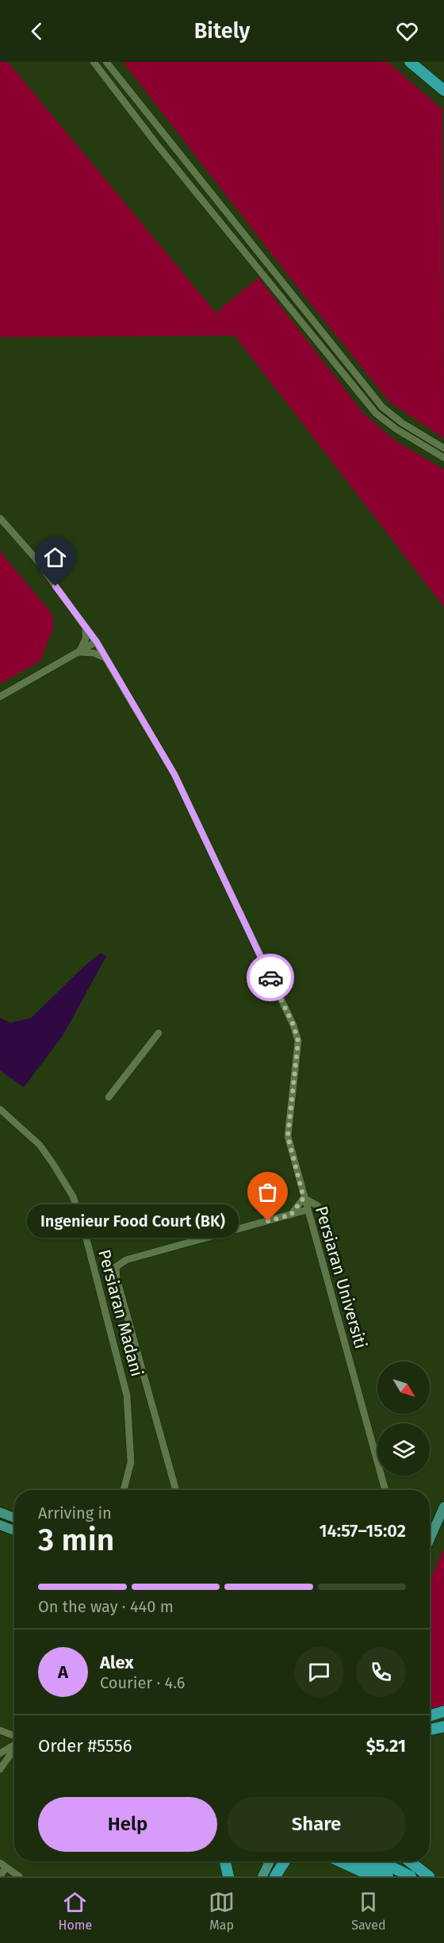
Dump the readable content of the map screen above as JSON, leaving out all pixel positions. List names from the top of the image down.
{
  "streets": {
    "street": ["Persiaran Universiti", "Persiaran Madani"]
  },
  "places": ["Ingenieur Food Court (BK)"],
  "north": "bottom right",
  "page": {
    "header": "Bitely",
    "bubble": "Ingenieur Food Court (BK)",
    "heading": ["3 min", "Arriving in", "14:57–15:02"],
    "panel": [
      "Alex",
      "Courier · 4.6",
      "Order #5556",
      "$5.21"
    ],
    "bar": "On the way · 440 m",
    "round": "A",
    "buttons": ["Help", "Share"],
    "tabs": ["Home", "Map", "Saved"]
  }
}
